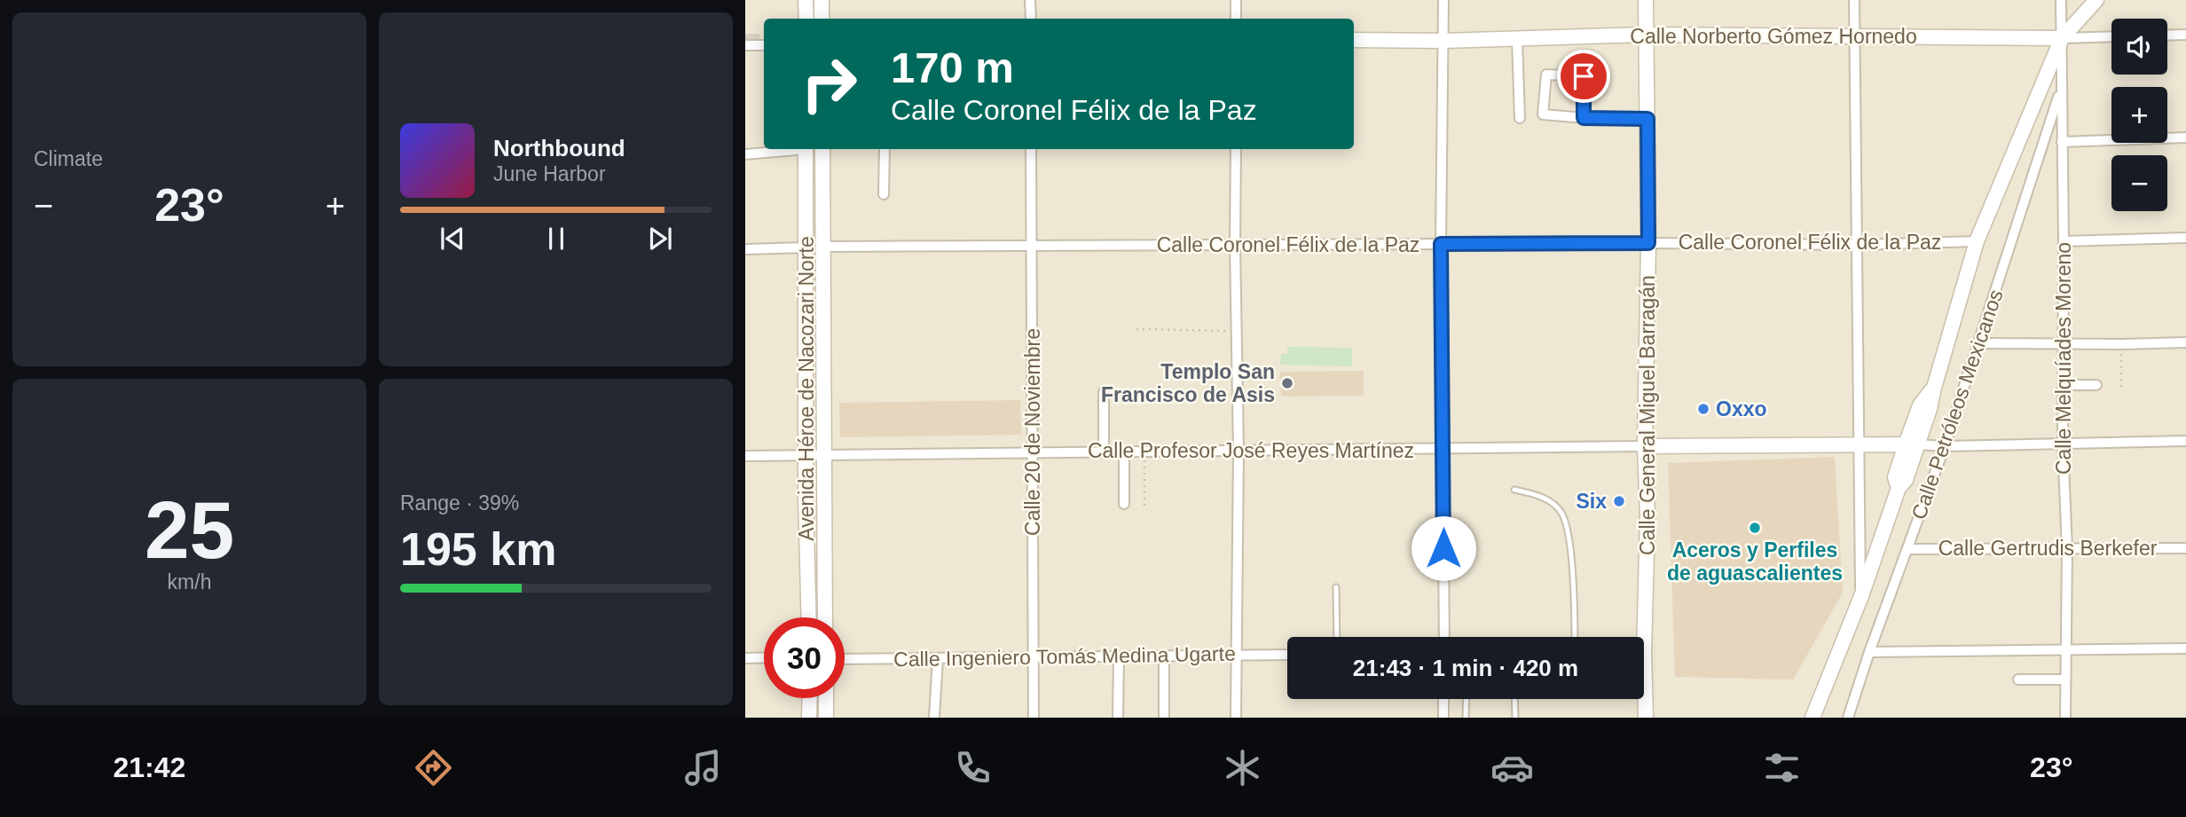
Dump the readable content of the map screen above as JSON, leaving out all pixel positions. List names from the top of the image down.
{
  "streets": {
    "main road": [
      "Calle Norberto Gómez Hornedo",
      "Avenida Héroe de Nacozari Norte",
      "Calle Petróleos Mexicanos",
      "Calle General Miguel Barragán",
      "Calle Profesor José Reyes Martínez"
    ],
    "street": [
      "Calle Coronel Félix de la Paz",
      "Calle Melquíades Moreno",
      "Calle 20 de Noviembre",
      "Calle Gertrudis Berkefer",
      "Calle Ingeniero Tomás Medina Ugarte"
    ]
  },
  "crossings": [
    ["Calle Norberto Gómez Hornedo", "Calle Melquíades Moreno"],
    ["Calle Norberto Gómez Hornedo", "Calle Petróleos Mexicanos"],
    ["Calle Norberto Gómez Hornedo", "Calle General Miguel Barragán"],
    ["Calle Coronel Félix de la Paz", "Avenida Héroe de Nacozari Norte"],
    ["Calle Coronel Félix de la Paz", "Calle Petróleos Mexicanos"],
    ["Calle Coronel Félix de la Paz", "Calle General Miguel Barragán"],
    ["Calle Coronel Félix de la Paz", "Calle 20 de Noviembre"],
    ["Calle Melquíades Moreno", "Calle Petróleos Mexicanos"],
    ["Calle Melquíades Moreno", "Calle Profesor José Reyes Martínez"],
    ["Calle Melquíades Moreno", "Calle Gertrudis Berkefer"],
    ["Avenida Héroe de Nacozari Norte", "Calle Profesor José Reyes Martínez"],
    ["Calle Petróleos Mexicanos", "Calle Profesor José Reyes Martínez"],
    ["Calle Petróleos Mexicanos", "Calle Gertrudis Berkefer"],
    ["Calle General Miguel Barragán", "Calle Profesor José Reyes Martínez"],
    ["Calle 20 de Noviembre", "Calle Profesor José Reyes Martínez"],
    ["Calle 20 de Noviembre", "Calle Ingeniero Tomás Medina Ugarte"]
  ],
  "places": [
    "Templo San Francisco de Asis",
    "Oxxo",
    "Six",
    "Aceros y Perfiles de aguascalientes"
  ],
  "page": {
    "tile": [
      "Climate",
      ["25", "km/h"],
      ["Range · 39%", "195 km"]
    ],
    "map_buttons": ["+", "−"],
    "turn": ["170 m", "Calle Coronel Félix de la Paz"],
    "song": ["Northbound", "June Harbor"],
    "heat": ["−", "23°", "+"],
    "limit": "30",
    "trip": "21:43 · 1 min · 420 m",
    "tabs": ["21:42", "23°"]
  }
}
